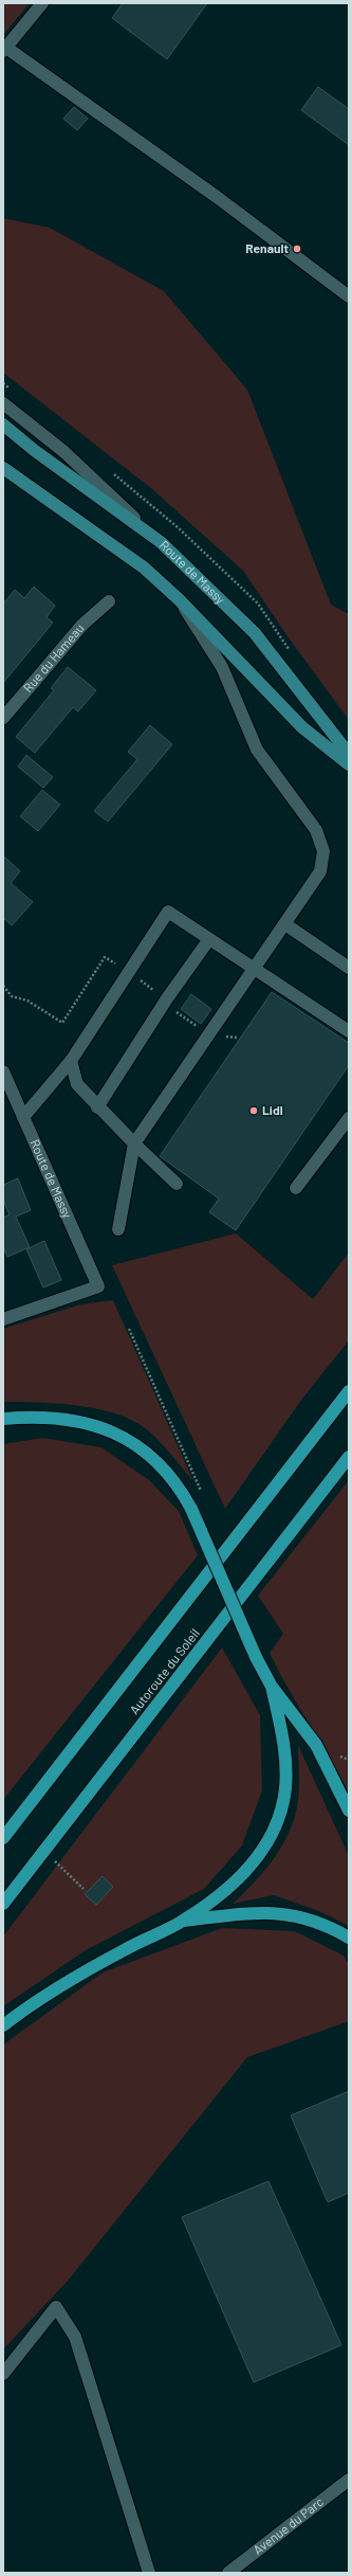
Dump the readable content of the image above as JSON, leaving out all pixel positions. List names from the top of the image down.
{
  "streets": {
    "highway": ["Autoroute du Soleil"],
    "main road": ["Route de Massy"],
    "street": ["Rue du Hameau", "Avenue du Parc"]
  },
  "places": ["Renault", "Lidl"]
}
